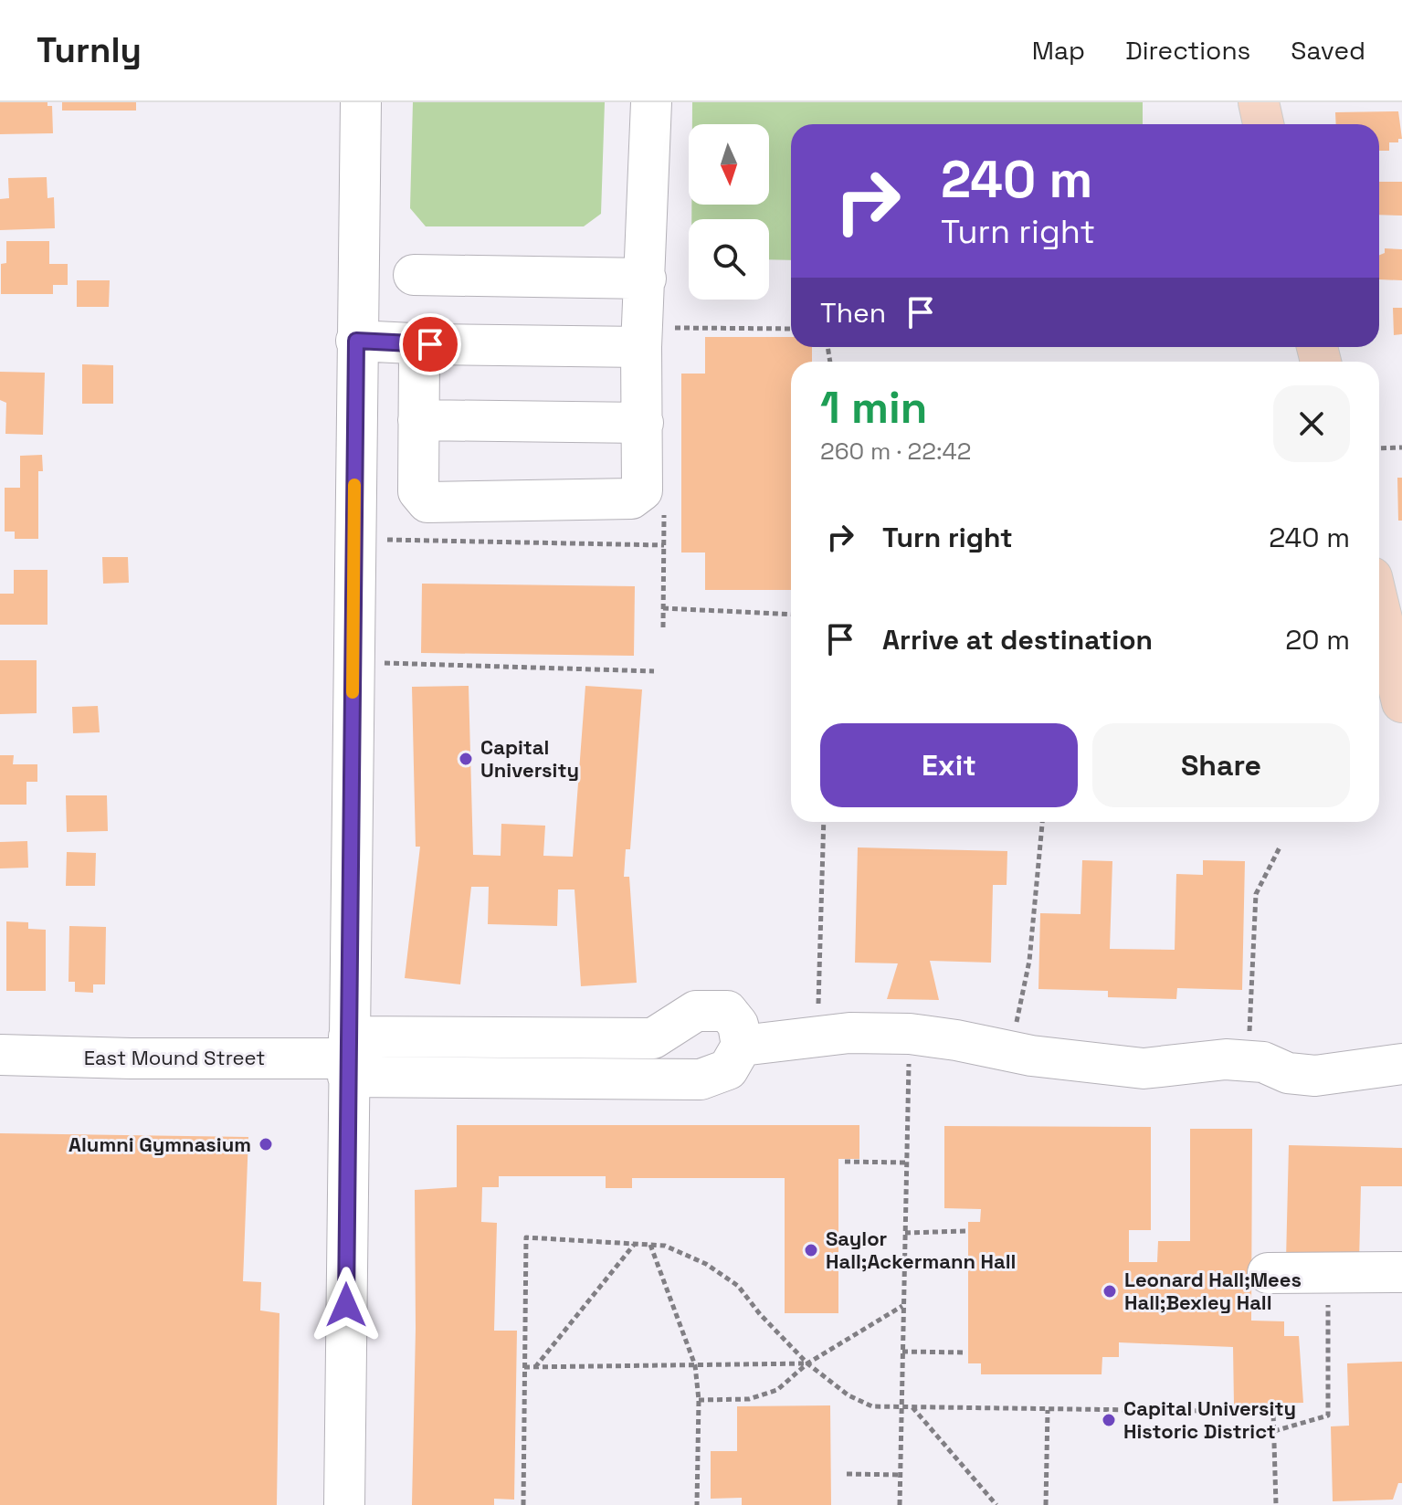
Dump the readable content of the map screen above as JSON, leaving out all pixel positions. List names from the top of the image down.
{
  "streets": {
    "street": ["East Mound Street"]
  },
  "places": [
    "Capital University",
    "Alumni Gymnasium",
    "Saylor Hall;Ackermann Hall",
    "Leonard Hall;Mees Hall;Bexley Hall",
    "Capital University Historic District"
  ],
  "north": "bottom",
  "page": {
    "header": "Turnly",
    "nav": ["Map", "Directions", "Saved"],
    "turn": ["240 m", "Turn right"],
    "then": "Then",
    "heading": ["1 min", "260 m · 22:42"],
    "list": [
      {
        "name": "Turn right",
        "value": "240 m"
      },
      {
        "name": "Arrive at destination",
        "value": "20 m"
      }
    ],
    "buttons": ["Exit", "Share"]
  }
}
